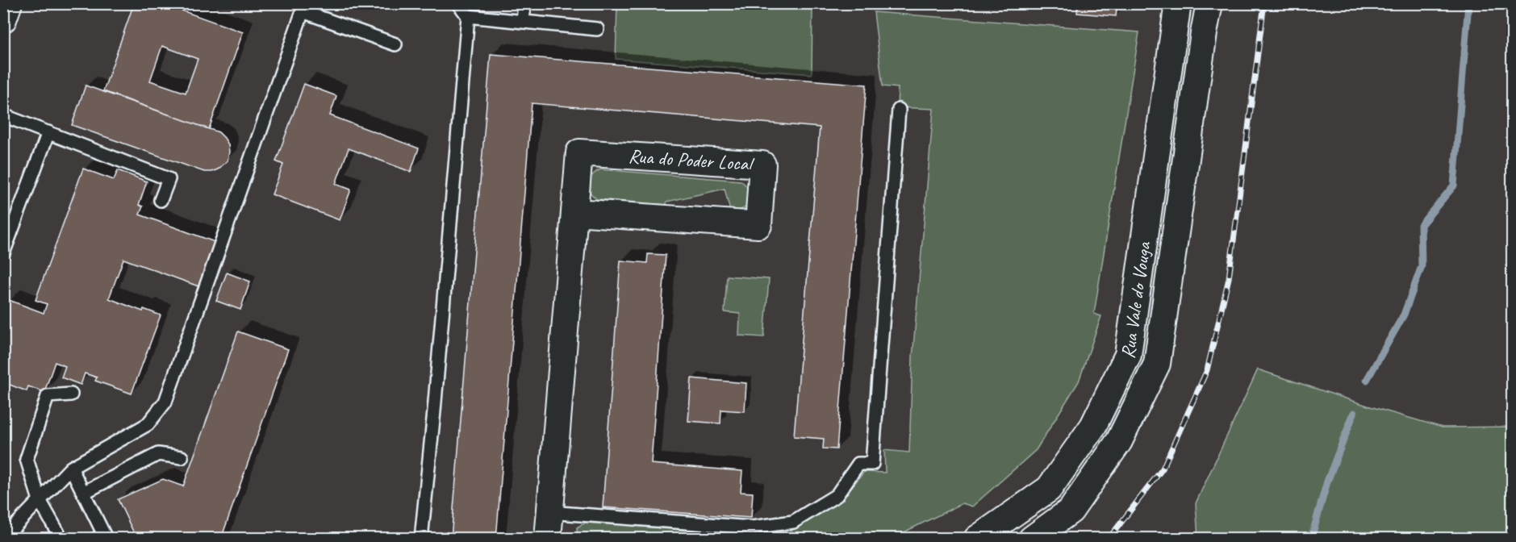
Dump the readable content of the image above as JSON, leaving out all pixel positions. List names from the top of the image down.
{
  "streets": {
    "street": ["Rua do Poder Local", "Rua Vale do Vouga"]
  }
}
